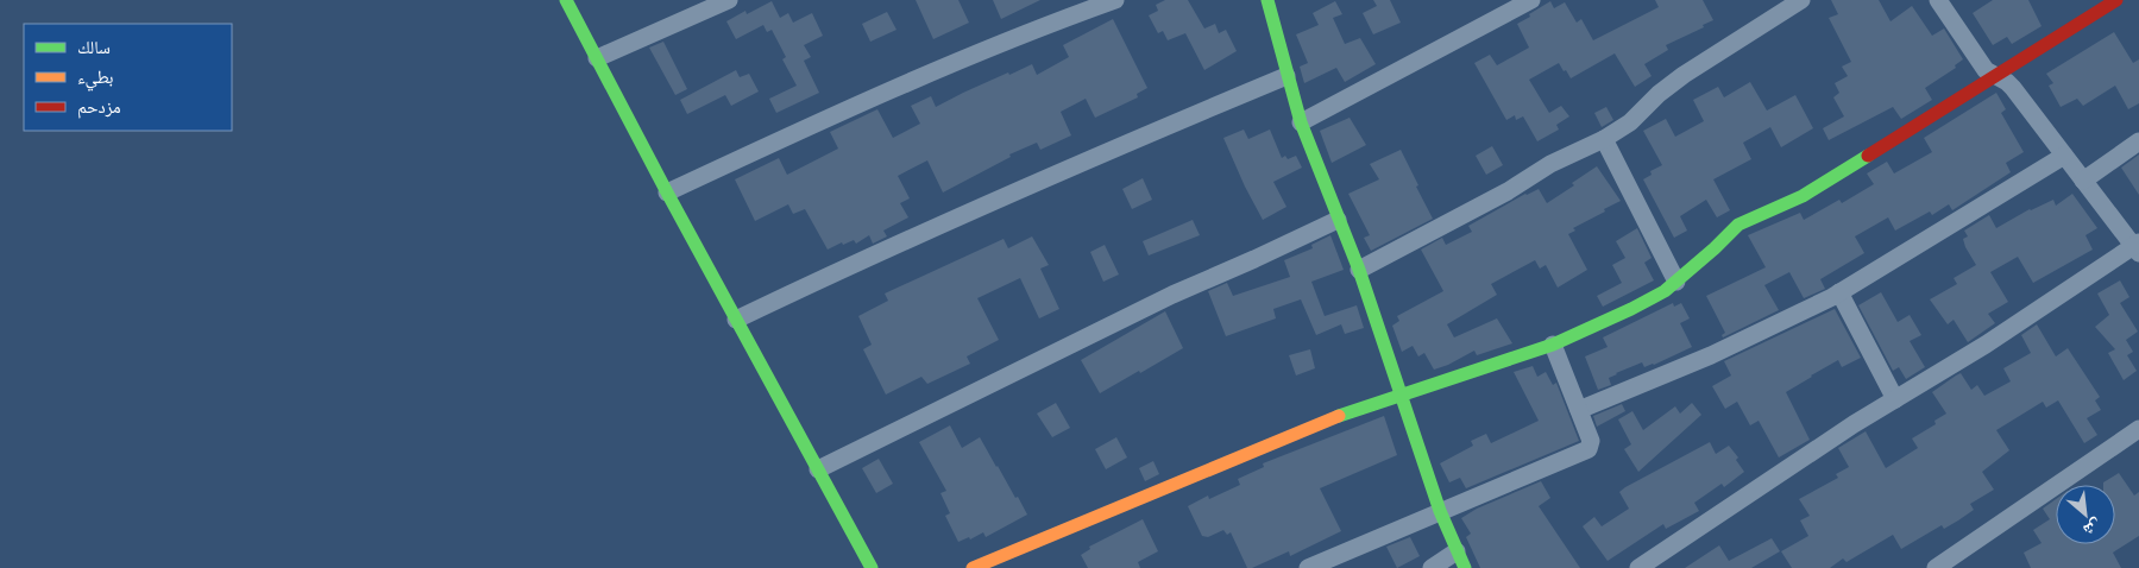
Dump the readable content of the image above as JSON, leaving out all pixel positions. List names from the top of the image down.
{
  "legend": ["سالك", "بطيء", "مزدحم"],
  "north": "bottom right"
}
